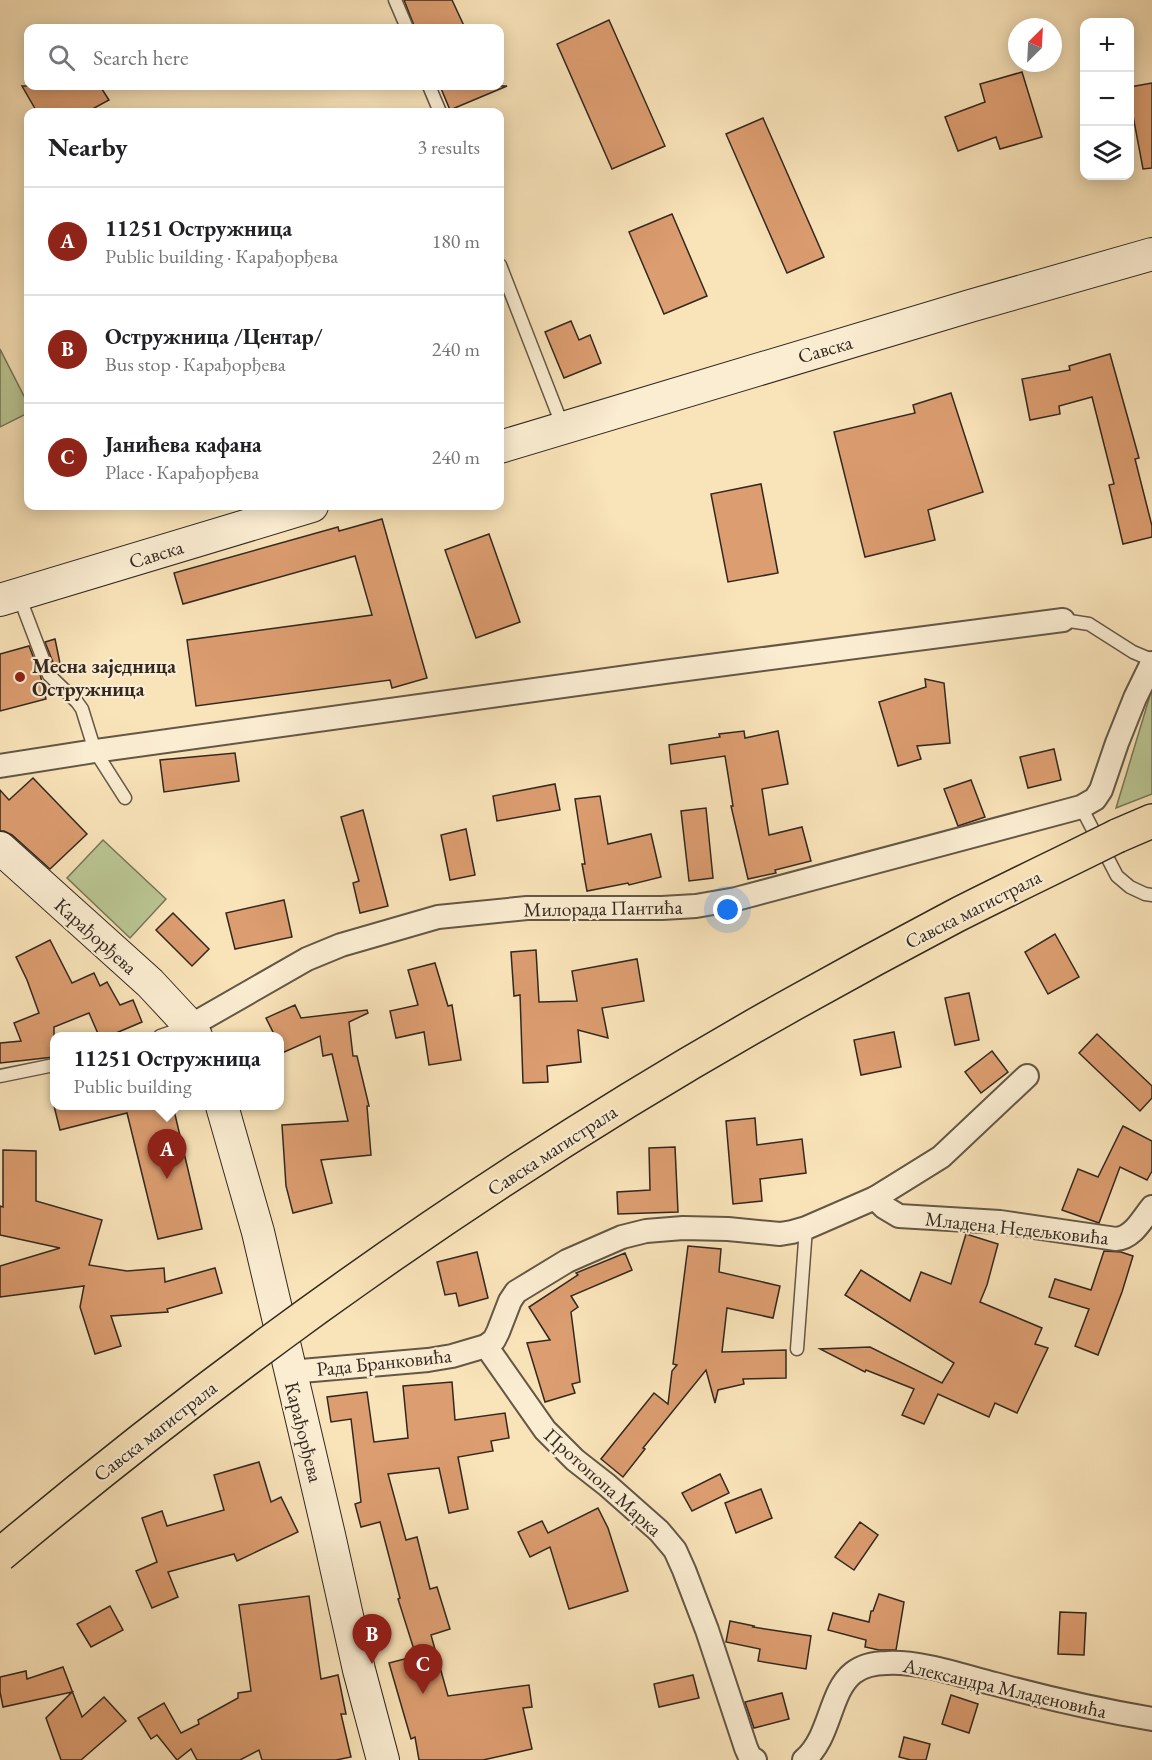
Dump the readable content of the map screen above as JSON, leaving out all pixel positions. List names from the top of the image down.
{
  "streets": {
    "main road": ["Савска магистрала"],
    "street": [
      "Савска",
      "Милорада Пантића",
      "Карађорђева",
      "Младена Недељковића",
      "Рада Бранковића",
      "Протопопа Марка",
      "Александра Младеновића"
    ]
  },
  "crossings": [
    ["Милорада Пантића", "Карађорђева"],
    ["Карађорђева", "Рада Бранковића"],
    ["Рада Бранковића", "Протопопа Марка"]
  ],
  "places": ["Месна заједница Остружница"],
  "north": "top right",
  "page": {
    "map_buttons": ["+", "−"],
    "search": "Search here",
    "heading": ["Nearby", "3 results"],
    "list": [
      {
        "mark": "A",
        "name": "11251 Остружница",
        "note": "Public building · Карађорђева",
        "value": "180 m"
      },
      {
        "mark": "B",
        "name": "Остружница /Центар/",
        "note": "Bus stop · Карађорђева",
        "value": "240 m"
      },
      {
        "mark": "C",
        "name": "Јанићева кафана",
        "note": "Place · Карађорђева",
        "value": "240 m"
      }
    ],
    "popup": ["11251 Остружница", "Public building"],
    "pins": ["A", "B", "C"]
  }
}
